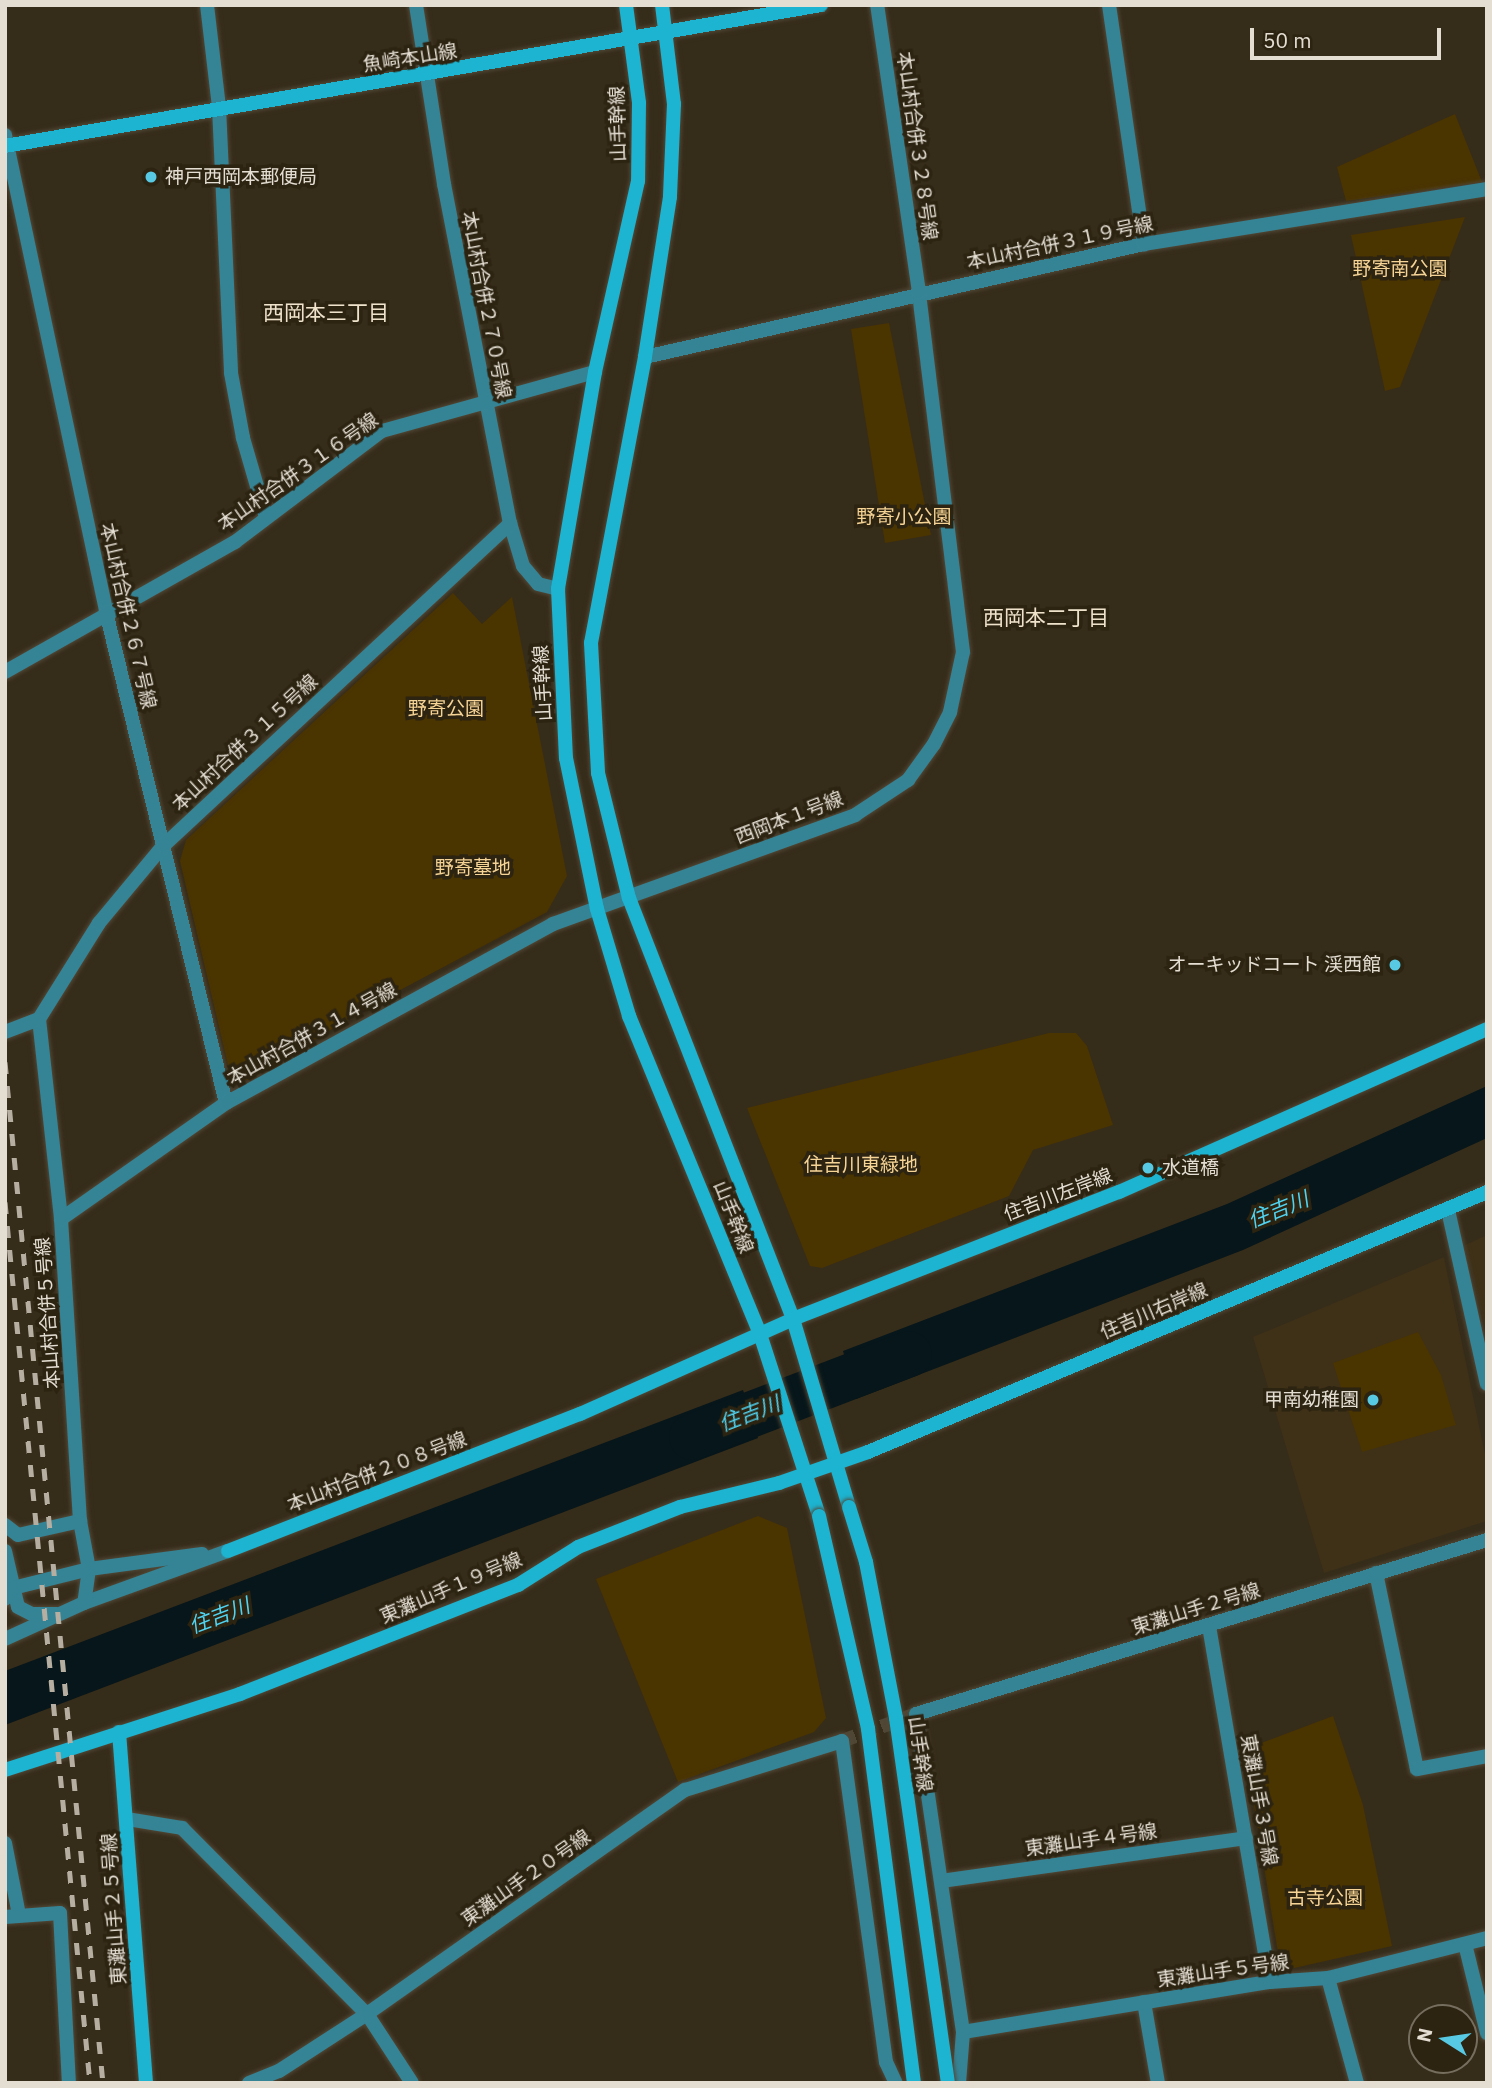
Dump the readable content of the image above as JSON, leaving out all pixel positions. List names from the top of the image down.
{
  "streets": {
    "street": [
      "魚崎本山線",
      "山手幹線",
      "本山村合併３２８号線",
      "本山村合併３１９号線",
      "本山村合併２７０号線",
      "本山村合併３１６号線",
      "本山村合併２６７号線",
      "本山村合併３１５号線",
      "西岡本１号線",
      "本山村合併３１４号線",
      "住吉川左岸線",
      "住吉川右岸線",
      "本山村合併５号線",
      "本山村合併２０８号線",
      "東灘山手１９号線",
      "東灘山手２号線",
      "東灘山手３号線",
      "東灘山手４号線",
      "東灘山手２０号線",
      "東灘山手２５号線",
      "東灘山手５号線"
    ]
  },
  "crossings": [
    ["魚崎本山線", "山手幹線"],
    ["魚崎本山線", "本山村合併２７０号線"],
    ["魚崎本山線", "本山村合併２６７号線"],
    ["山手幹線", "本山村合併３１９号線"],
    ["山手幹線", "本山村合併２７０号線"],
    ["山手幹線", "本山村合併３１６号線"],
    ["山手幹線", "西岡本１号線"],
    ["山手幹線", "本山村合併３１４号線"],
    ["山手幹線", "住吉川左岸線"],
    ["山手幹線", "住吉川右岸線"],
    ["山手幹線", "本山村合併２０８号線"],
    ["山手幹線", "東灘山手１９号線"],
    ["本山村合併３２８号線", "本山村合併３１９号線"],
    ["本山村合併３２８号線", "西岡本１号線"],
    ["本山村合併３１９号線", "西岡本１号線"],
    ["本山村合併２７０号線", "本山村合併３１６号線"],
    ["本山村合併２７０号線", "本山村合併３１５号線"],
    ["本山村合併３１６号線", "本山村合併２６７号線"],
    ["本山村合併２６７号線", "本山村合併３１５号線"],
    ["本山村合併２６７号線", "本山村合併３１４号線"],
    ["本山村合併３１５号線", "本山村合併５号線"],
    ["西岡本１号線", "本山村合併３１４号線"],
    ["本山村合併３１４号線", "本山村合併５号線"],
    ["住吉川左岸線", "本山村合併２０８号線"],
    ["住吉川右岸線", "東灘山手１９号線"],
    ["本山村合併５号線", "本山村合併２０８号線"],
    ["東灘山手１９号線", "東灘山手２５号線"],
    ["東灘山手２号線", "東灘山手３号線"],
    ["東灘山手２号線", "東灘山手４号線"],
    ["東灘山手３号線", "東灘山手４号線"],
    ["東灘山手３号線", "東灘山手５号線"]
  ],
  "districts": ["西岡本三丁目", "西岡本二丁目"],
  "water": ["住吉川"],
  "parks": [
    "野寄南公園",
    "野寄小公園",
    "野寄公園",
    "野寄墓地",
    "住吉川東緑地",
    "古寺公園"
  ],
  "places": [
    "神戸西岡本郵便局",
    "オーキッドコート 渓西館",
    "水道橋",
    "甲南幼稚園"
  ],
  "scale_bar": "50 m",
  "north": "left"
}
